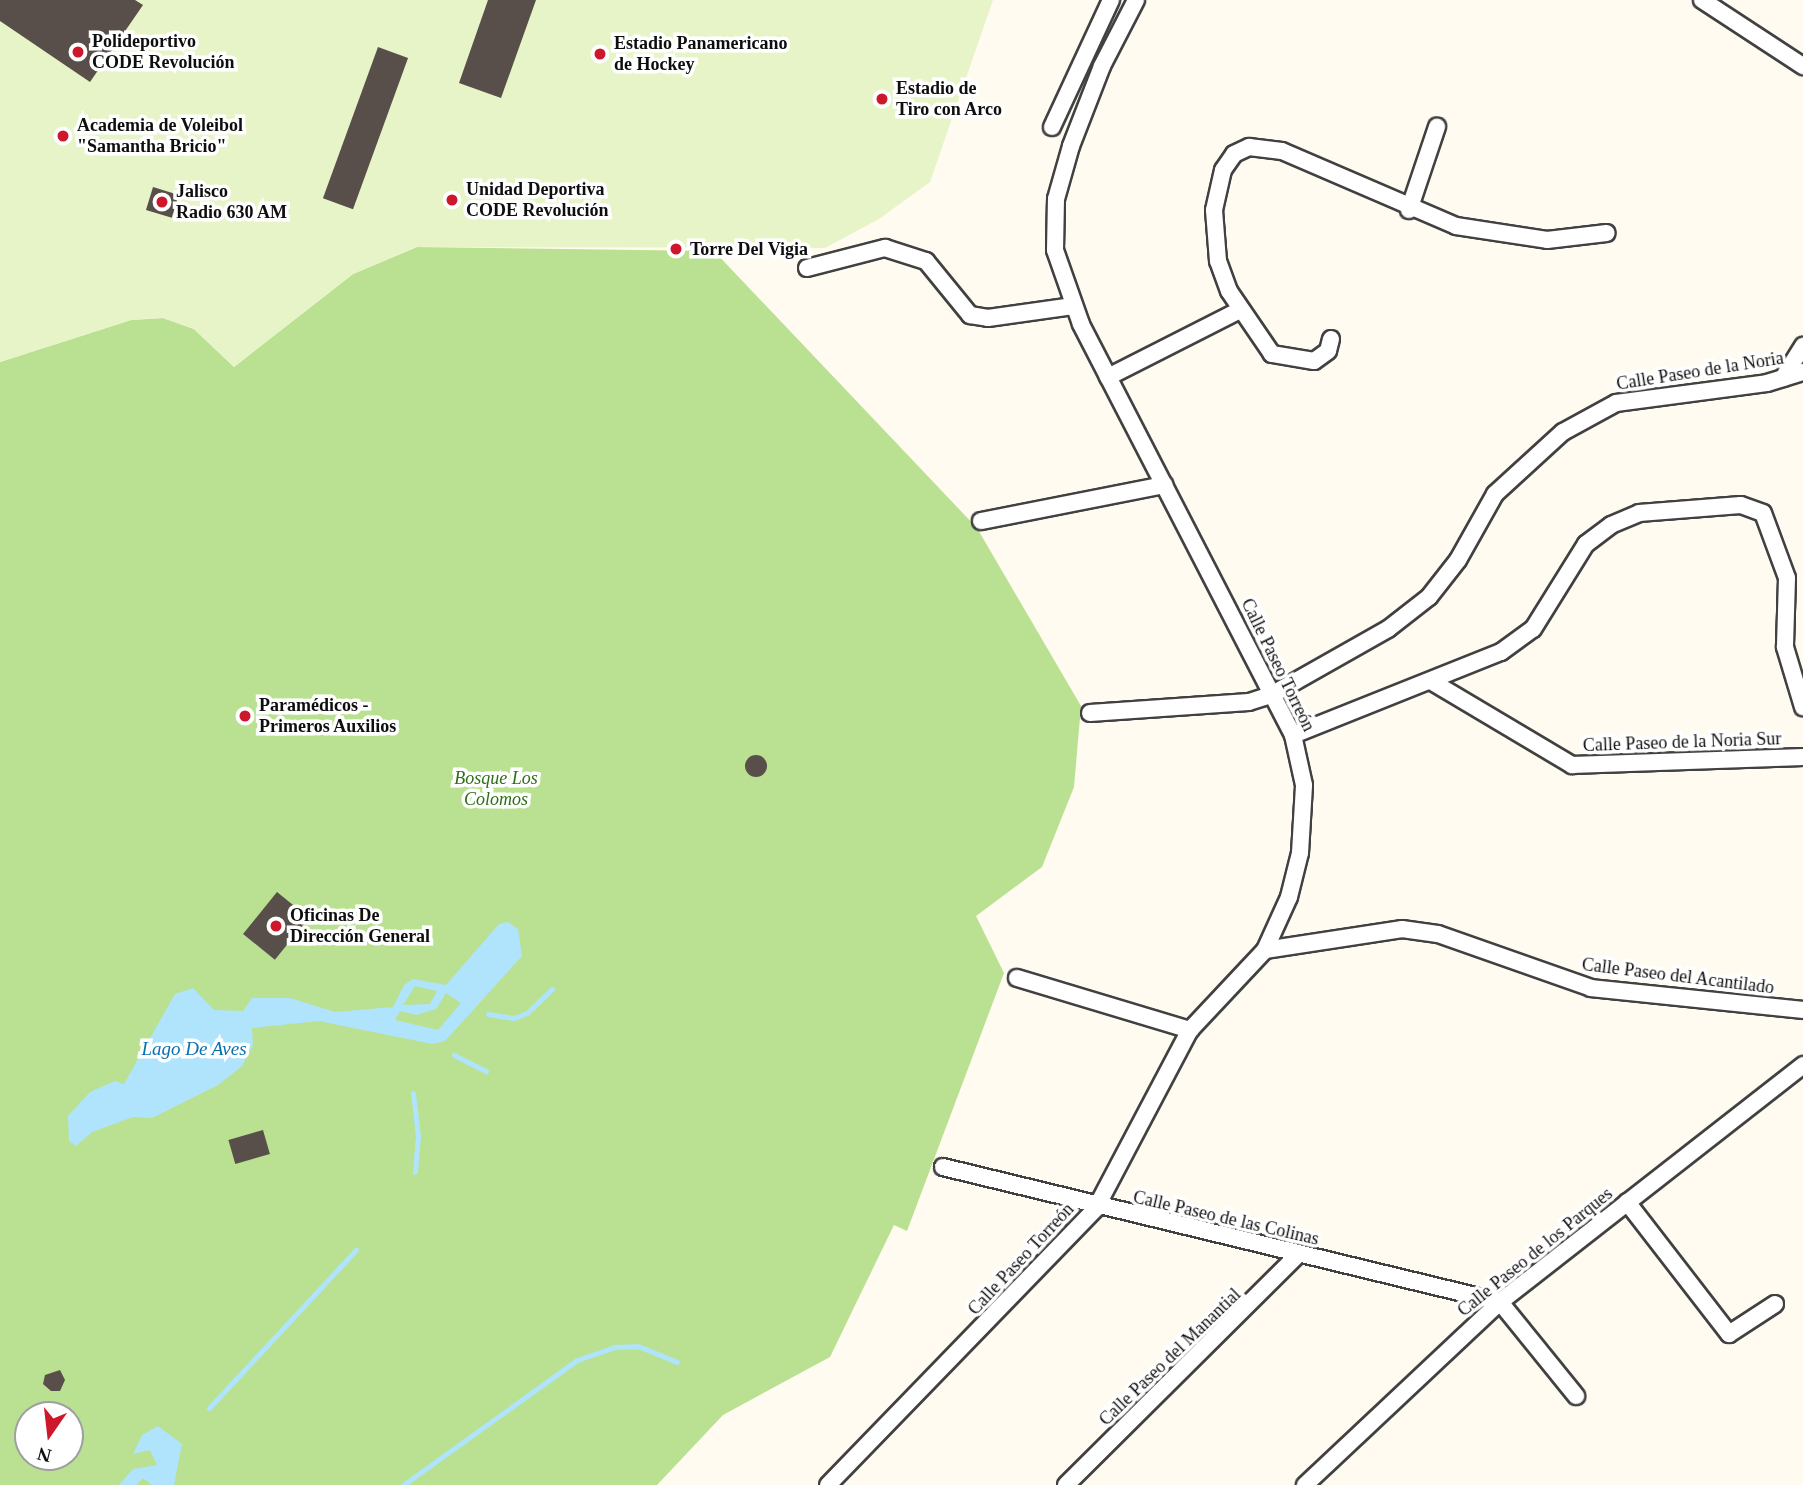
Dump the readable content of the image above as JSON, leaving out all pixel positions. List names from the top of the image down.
{
  "streets": {
    "street": [
      "Calle Paseo de la Noria",
      "Calle Paseo Torreón",
      "Calle Paseo de la Noria Sur",
      "Calle Paseo del Acantilado",
      "Calle Paseo de las Colinas",
      "Calle Paseo de los Parques",
      "Calle Paseo del Manantial"
    ]
  },
  "crossings": [
    ["Calle Paseo de la Noria", "Calle Paseo Torreón"],
    ["Calle Paseo Torreón", "Calle Paseo del Acantilado"],
    ["Calle Paseo Torreón", "Calle Paseo de las Colinas"],
    ["Calle Paseo de las Colinas", "Calle Paseo de los Parques"],
    ["Calle Paseo de las Colinas", "Calle Paseo del Manantial"]
  ],
  "water": ["Lago De Aves"],
  "parks": ["Bosque Los Colomos"],
  "places": [
    "Polideportivo CODE Revolución",
    "Estadio Panamericano de Hockey",
    "Estadio de Tiro con Arco",
    "Academia de Voleibol \"Samantha Bricio\"",
    "Unidad Deportiva CODE Revolución",
    "Jalisco Radio 630 AM",
    "Torre Del Vigia",
    "Paramédicos - Primeros Auxilios",
    "Oficinas De Dirección General"
  ],
  "north": "bottom"
}
